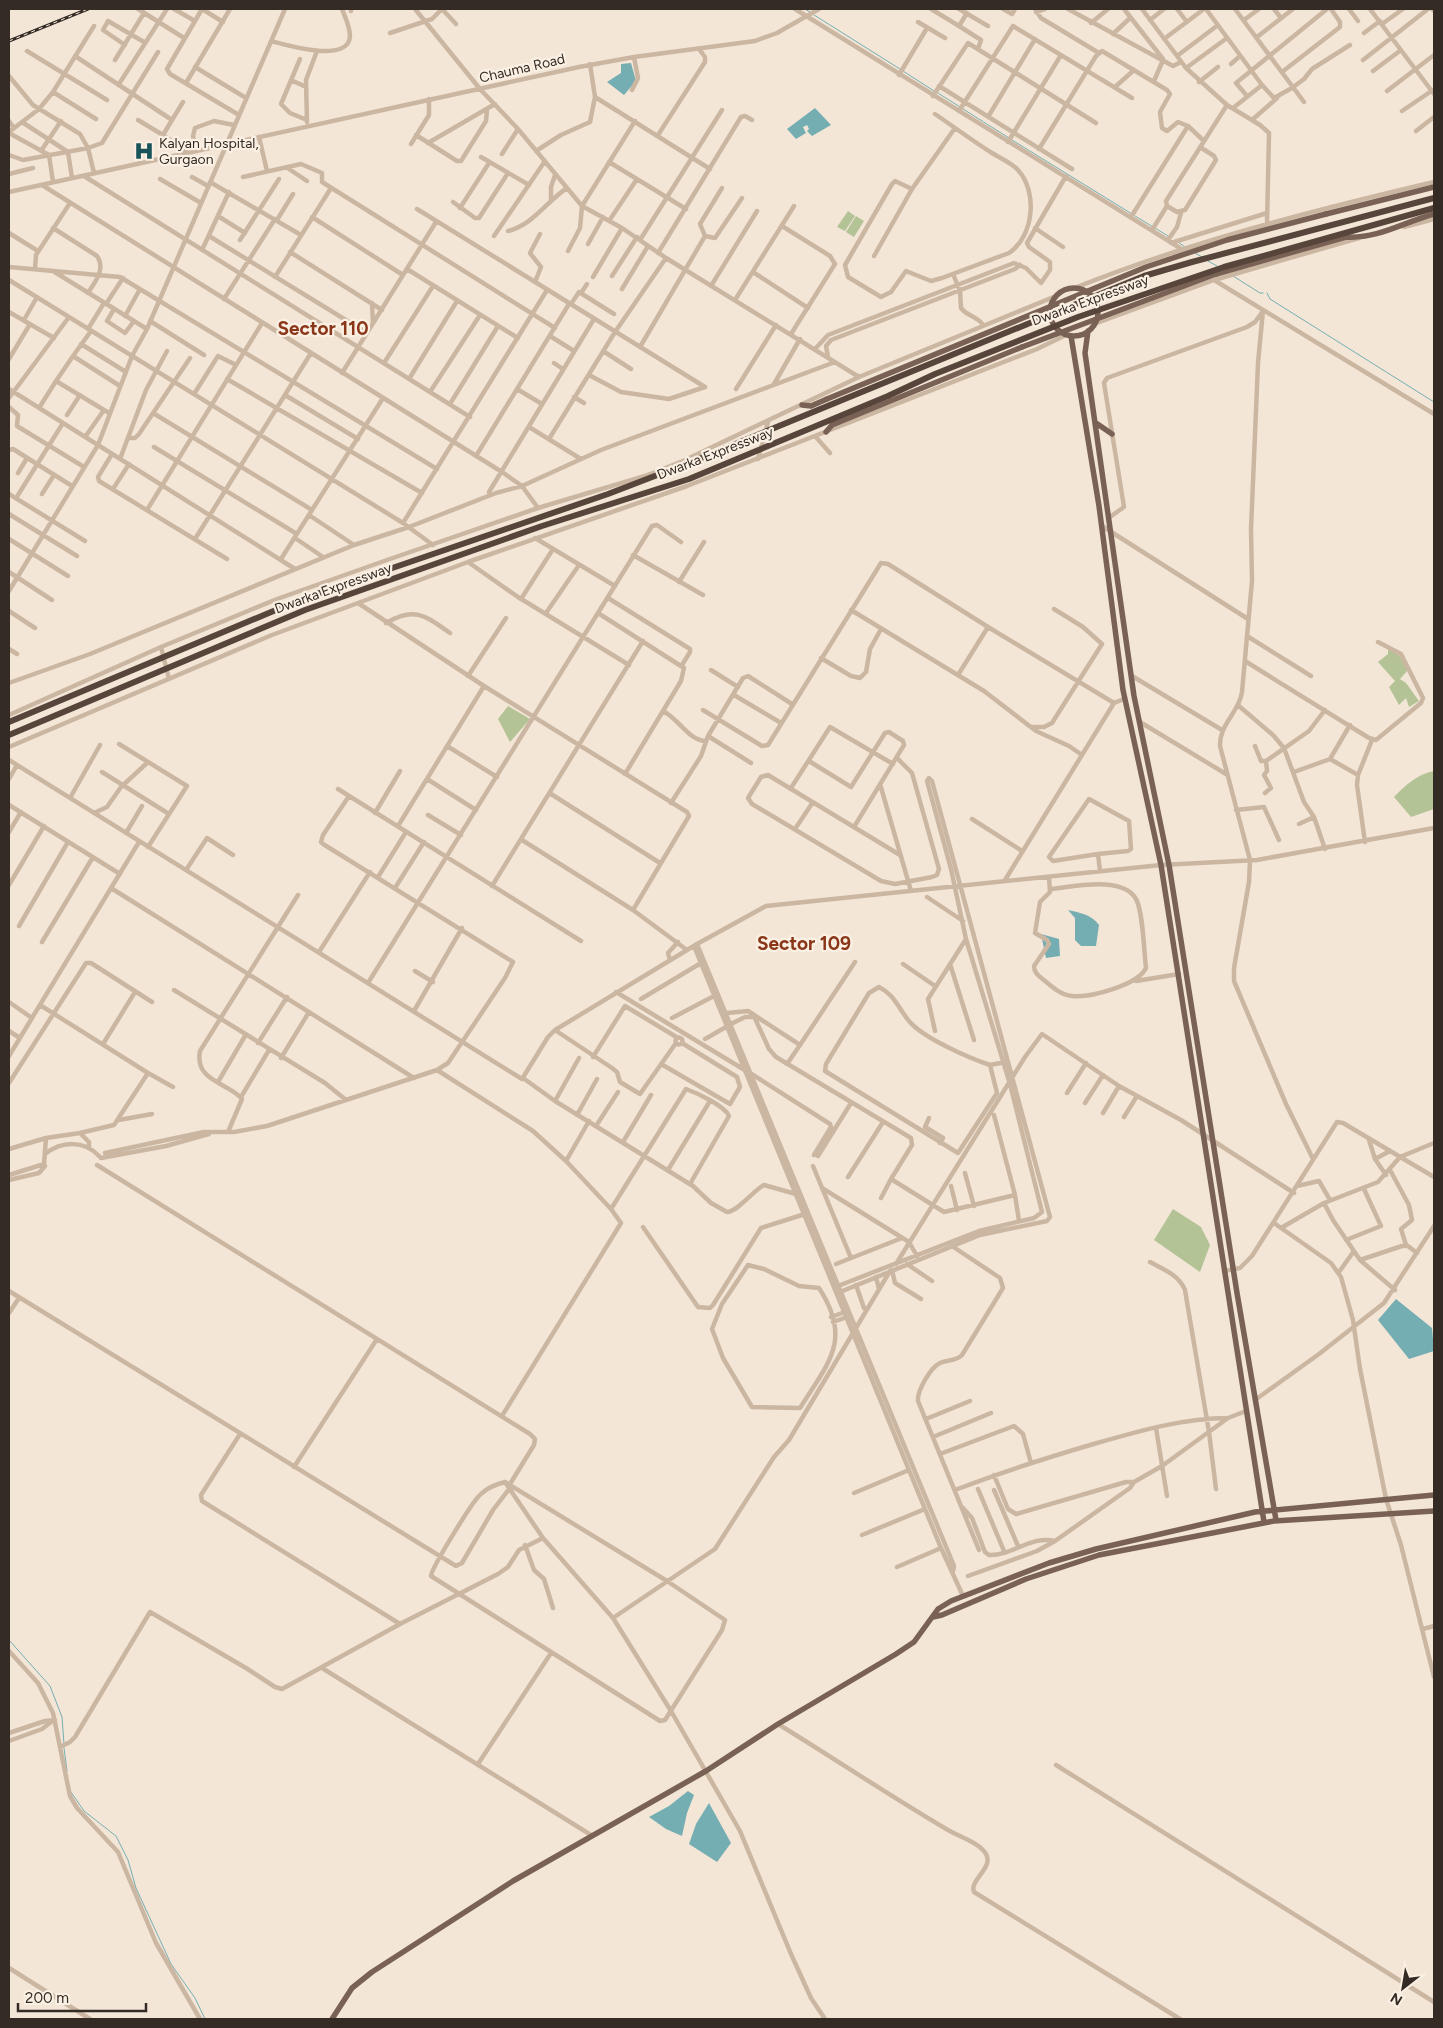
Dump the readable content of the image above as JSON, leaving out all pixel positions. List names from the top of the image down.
{
  "streets": {
    "highway": ["Dwarka Expressway"],
    "street": ["Chauma Road"]
  },
  "districts": ["Sector 110", "Sector 109"],
  "places": {
    "hospital": ["Kalyan Hospital, Gurgaon"]
  },
  "scale_bar": "200 m",
  "north": "bottom left"
}
